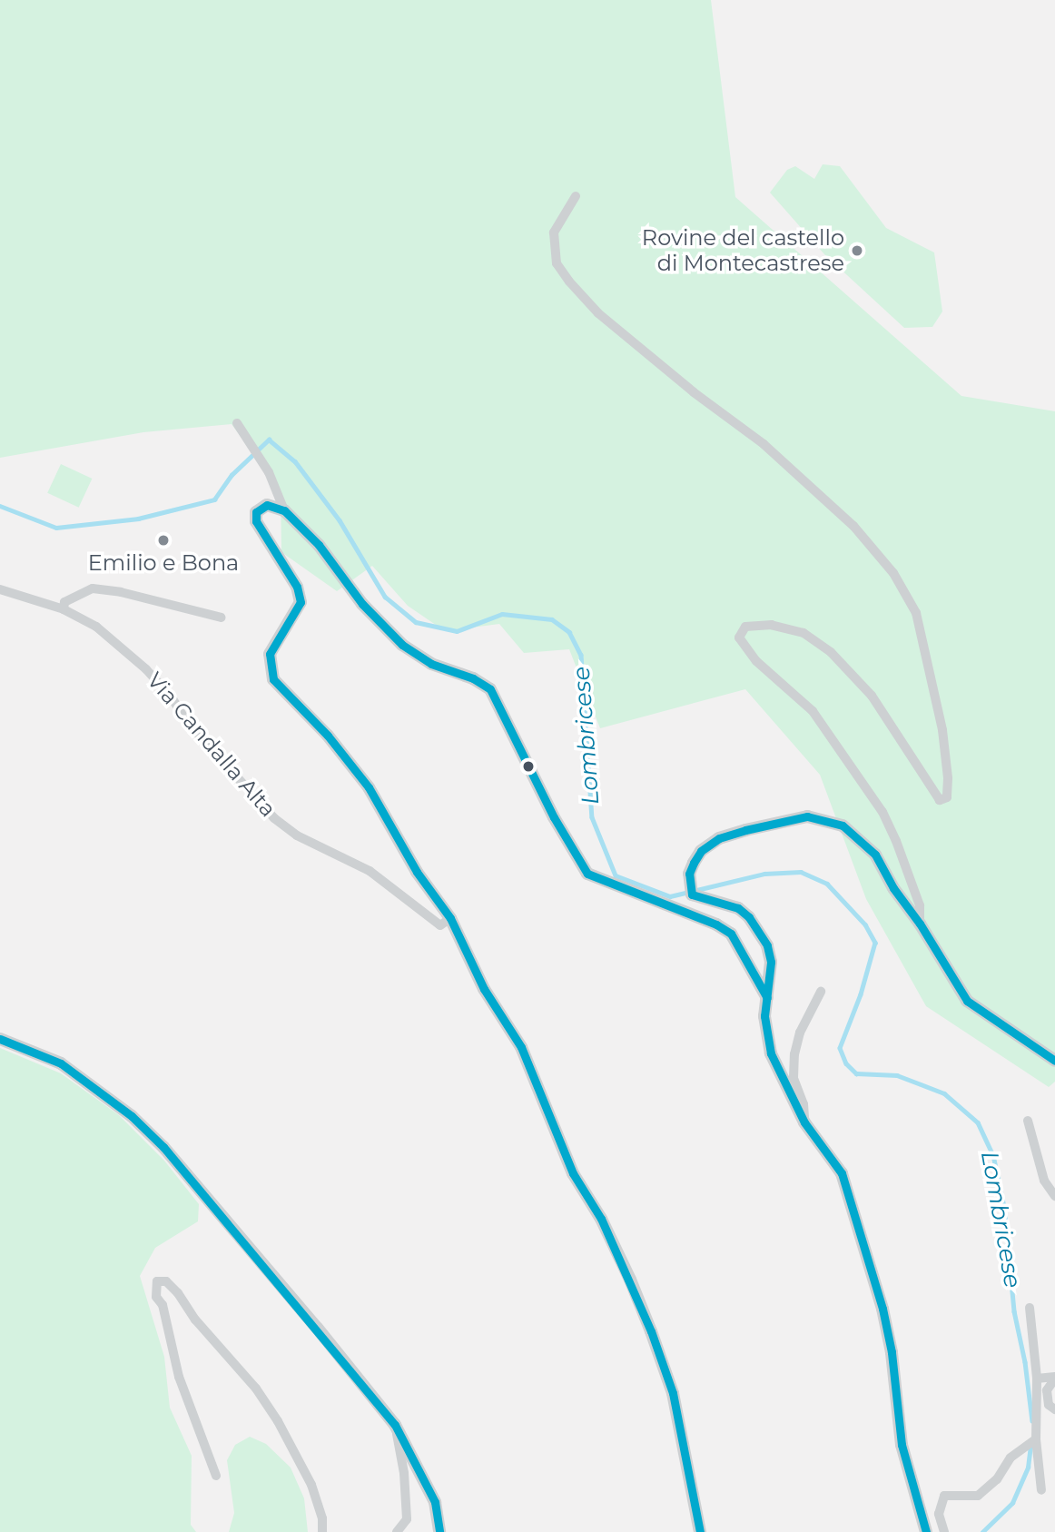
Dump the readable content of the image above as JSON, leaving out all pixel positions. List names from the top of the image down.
{
  "streets": {
    "street": ["Via Candalla Alta"]
  },
  "water": ["Lombricese"],
  "places": ["Rovine del castello di Montecastrese", "Emilio e Bona"]
}
